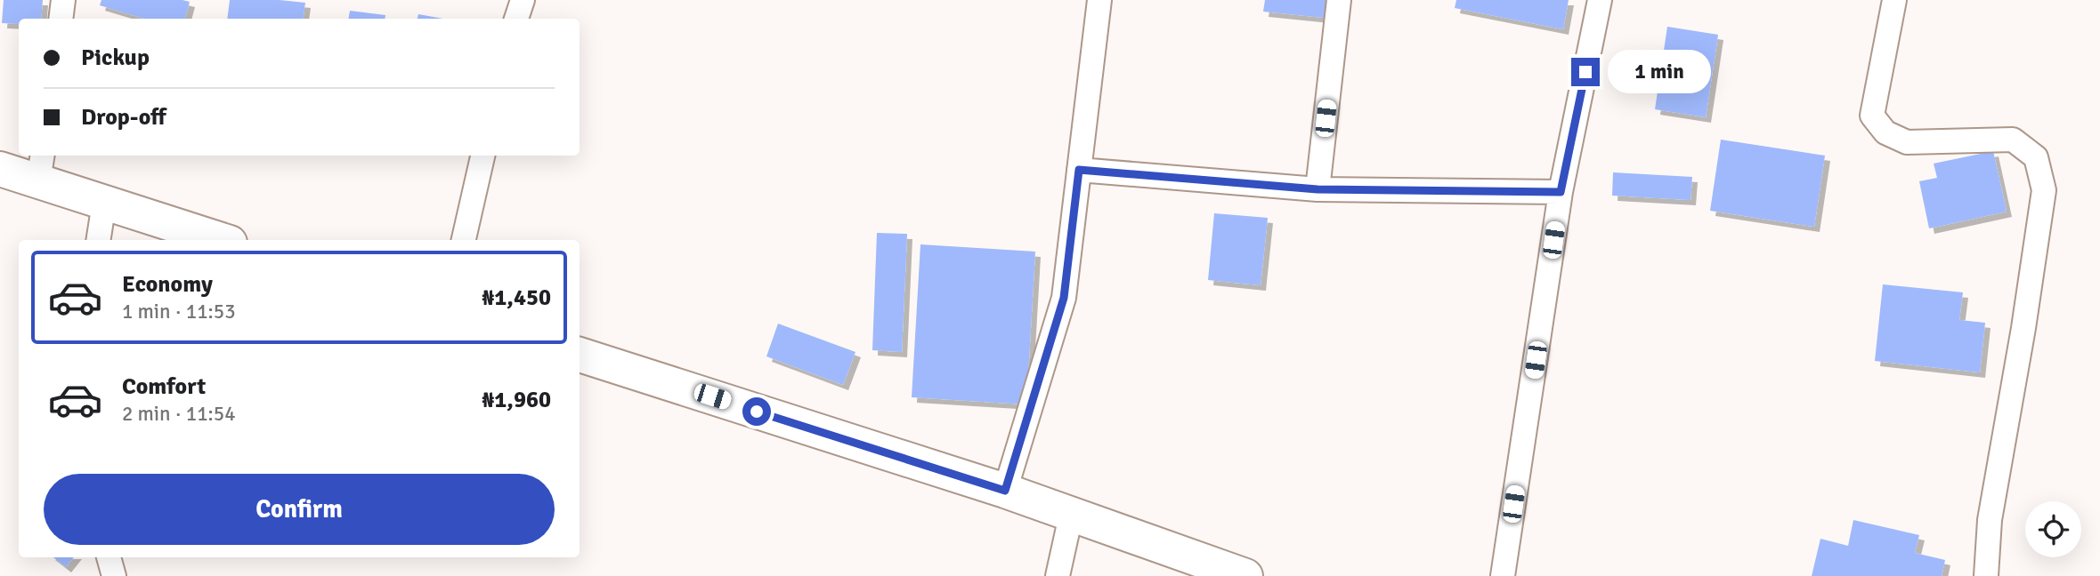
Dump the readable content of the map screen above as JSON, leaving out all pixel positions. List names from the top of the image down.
{
  "page": {
    "banner": ["Pickup", "Drop-off"],
    "bubble": "1 min",
    "list": [
      {
        "name": "Economy",
        "note": "1 min · 11:53",
        "value": "₦1,450"
      },
      {
        "name": "Comfort",
        "note": "2 min · 11:54",
        "value": "₦1,960"
      }
    ],
    "buttons": "Confirm"
  }
}
